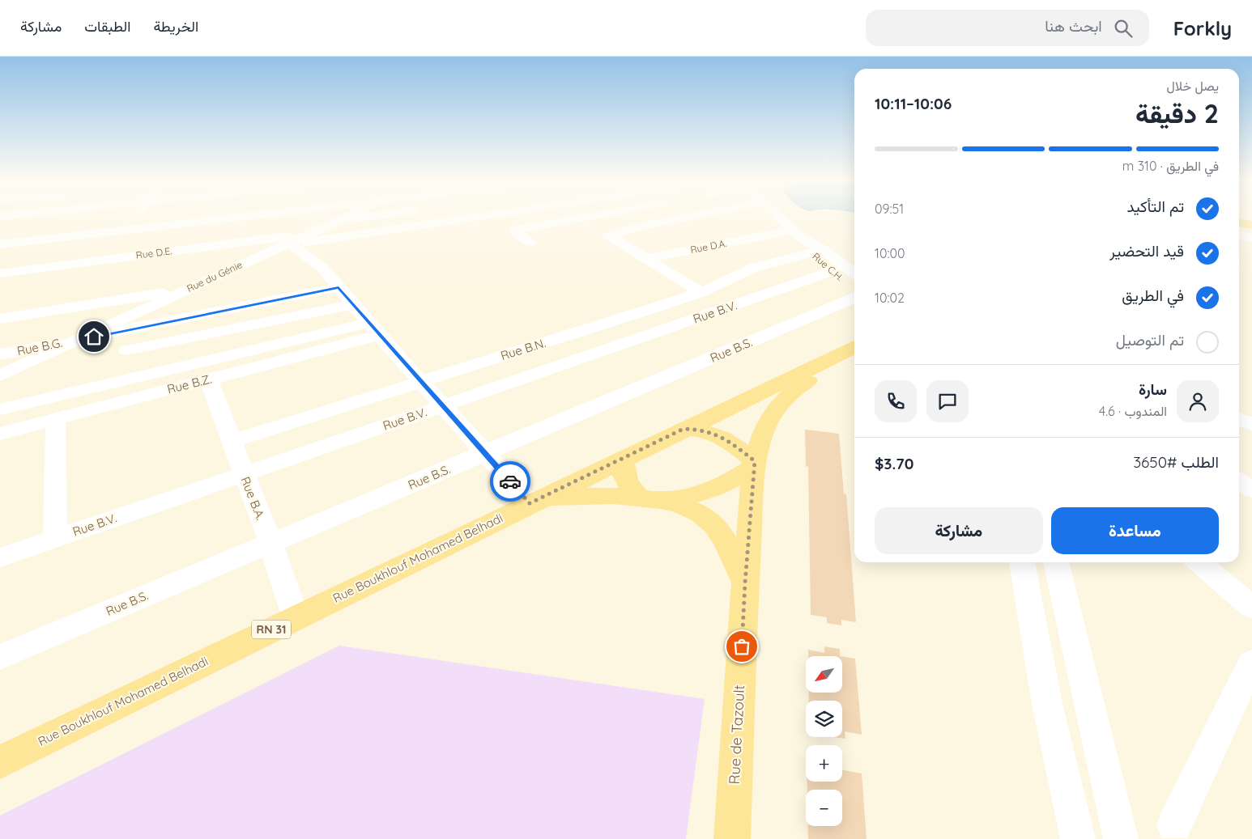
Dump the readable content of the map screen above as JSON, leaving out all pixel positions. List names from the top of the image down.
{
  "streets": {
    "main road": ["Rue Boukhlouf Mohamed Belhadi", "RN 31", "Rue de Tazoult"],
    "street": [
      "Rue D.A.",
      "Rue D.E.",
      "Rue C.H.",
      "Rue du Génie",
      "Rue B.V.",
      "Rue B.G.",
      "Rue B.N.",
      "Rue B.S.",
      "Rue B.Z.",
      "Rue B.A."
    ]
  },
  "crossings": [
    ["Rue D.A.", "Rue C.H."],
    ["Rue D.E.", "Rue du Génie"],
    ["Rue C.H.", "Rue B.V."],
    ["Rue C.H.", "Rue B.N."],
    ["Rue du Génie", "Rue B.G."],
    ["Rue B.V.", "Rue B.A."],
    ["Rue B.N.", "Rue B.A."],
    ["Rue B.S.", "Rue B.A."],
    ["Rue B.Z.", "Rue B.A."],
    ["Rue B.A.", "Rue Boukhlouf Mohamed Belhadi"]
  ],
  "north": "bottom left",
  "page": {
    "header": "Forkly",
    "search": "ابحث هنا",
    "nav": ["الخريطة", "الطبقات", "مشاركة"],
    "heading": ["2 دقيقة", "يصل خلال", "10:06–10:11"],
    "panel": [
      "سارة",
      "المندوب · 4.6",
      "الطلب #3650",
      "$3.70"
    ],
    "bar": "في الطريق · 310 m",
    "list": [
      ["تم التأكيد", "09:51"],
      ["قيد التحضير", "10:00"],
      ["في الطريق", "10:02"],
      "تم التوصيل"
    ],
    "buttons": ["مساعدة", "مشاركة"],
    "map_buttons": ["+", "−"]
  }
}
